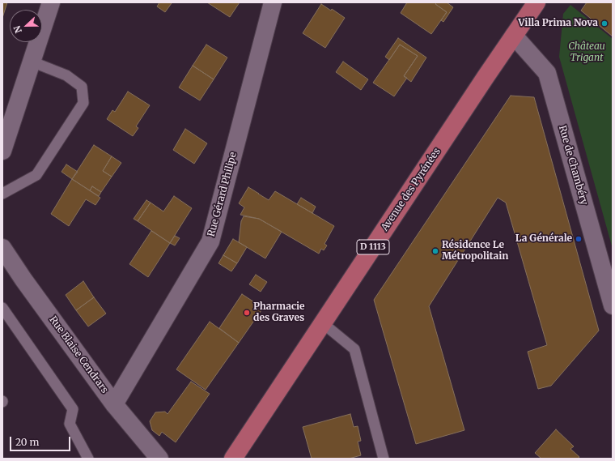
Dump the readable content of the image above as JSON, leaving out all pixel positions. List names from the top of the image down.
{
  "streets": {
    "main road": ["Avenue des Pyrénées", "D 1113"],
    "street": ["Rue de Chambéry", "Rue Gérard Philipe", "Rue Blaise Cendrars"]
  },
  "crossings": [
    ["Rue de Chambéry", "Avenue des Pyrénées"],
    ["Rue Gérard Philipe", "Rue Blaise Cendrars"]
  ],
  "parks": ["Château Trigant"],
  "places": [
    "Villa Prima Nova",
    "La Générale",
    "Résidence Le Métropolitain",
    "Pharmacie des Graves"
  ],
  "scale_bar": "20 m",
  "north": "left"
}
